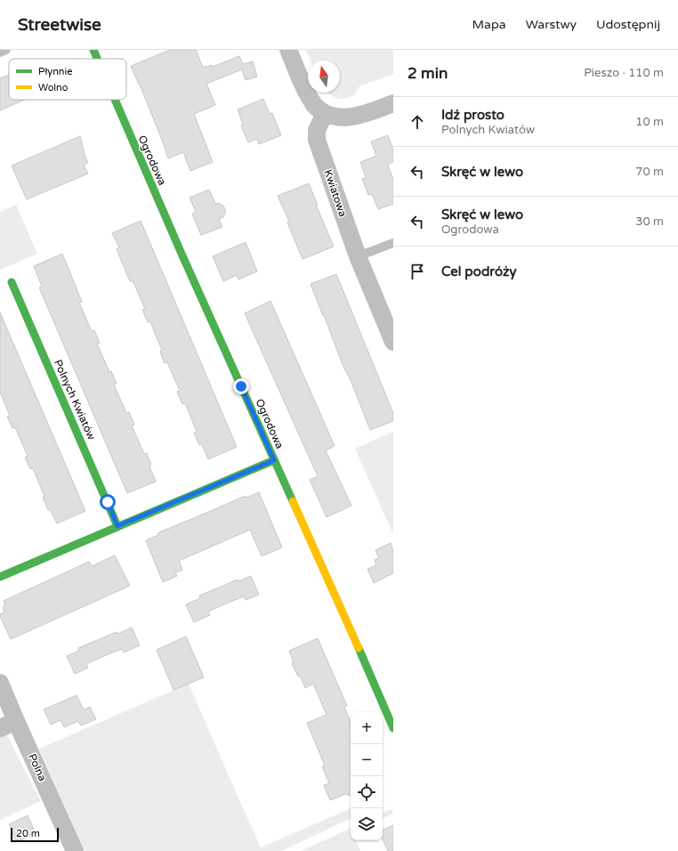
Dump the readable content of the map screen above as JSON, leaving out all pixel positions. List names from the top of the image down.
{
  "streets": {
    "street": [
      "Ogrodowa",
      "Kwiatowa",
      "Polnych Kwiatów",
      "Polna"
    ]
  },
  "legend": ["Płynnie", "Wolno"],
  "scale_bar": "20 m",
  "north": "top",
  "page": {
    "header": "Streetwise",
    "nav": ["Mapa", "Warstwy", "Udostępnij"],
    "heading": ["2 min", "Pieszo · 110 m"],
    "list": [
      ["Idź prosto", "Polnych Kwiatów", "10 m"],
      ["Skręć w lewo", "70 m"],
      ["Skręć w lewo", "Ogrodowa", "30 m"],
      "Cel podróży"
    ],
    "map_buttons": ["+", "−"],
    "scale": "20 m"
  }
}
